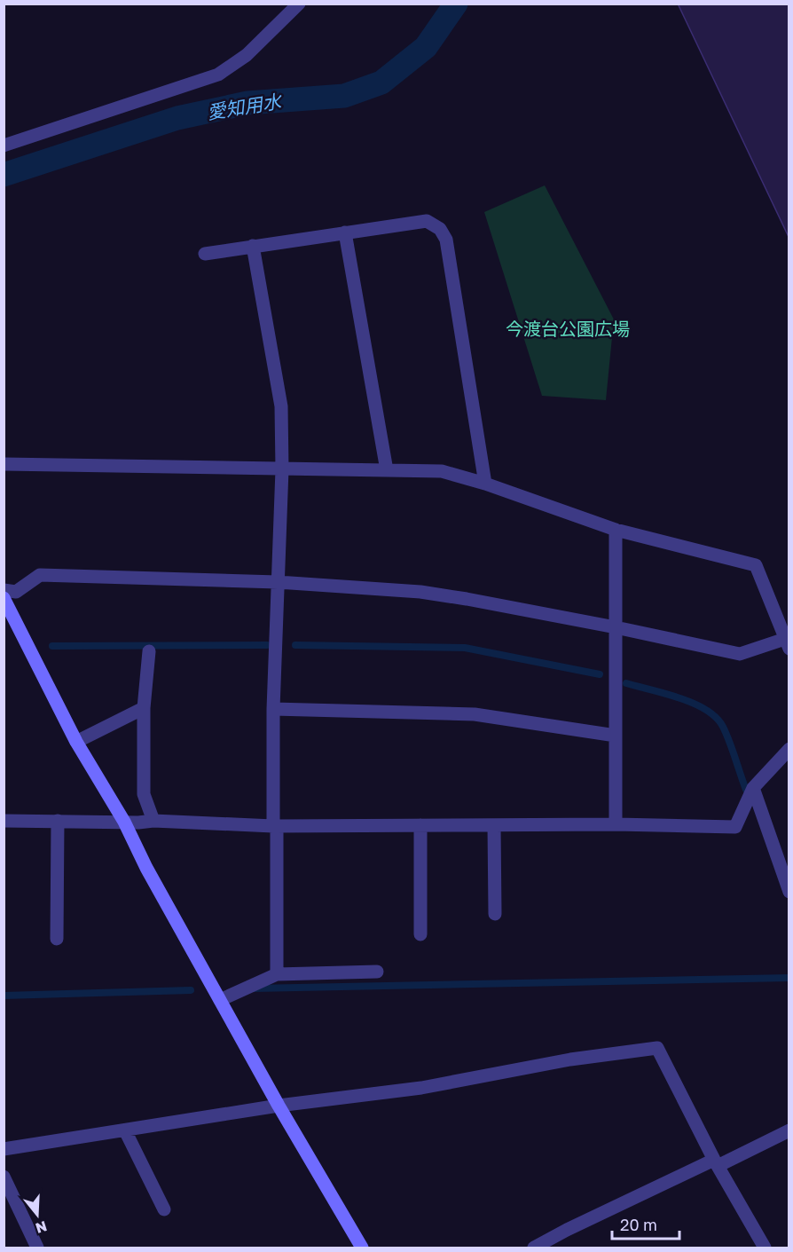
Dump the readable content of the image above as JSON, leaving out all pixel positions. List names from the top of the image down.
{
  "water": ["愛知用水"],
  "parks": ["今渡台公園広場"],
  "scale_bar": "20 m",
  "north": "bottom"
}
